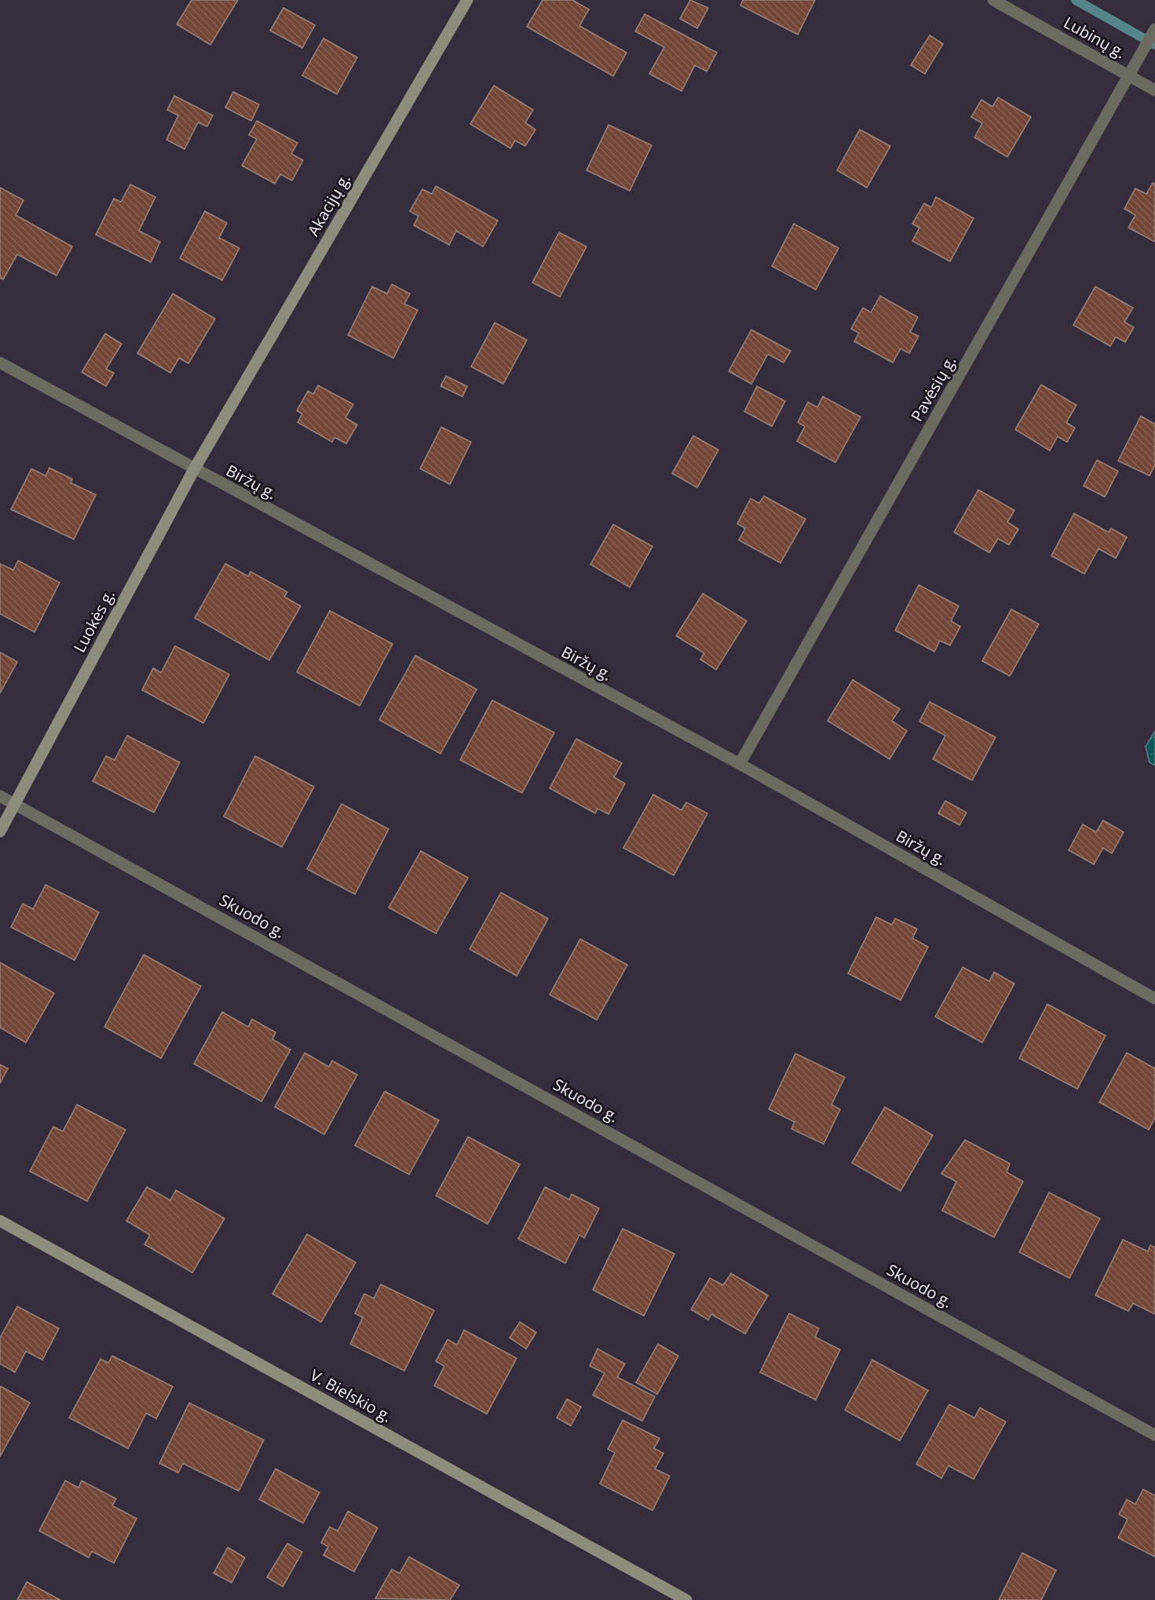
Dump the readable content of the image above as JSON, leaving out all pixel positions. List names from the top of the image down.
{
  "streets": {
    "street": [
      "Lubinų g.",
      "Akacijų g.",
      "Pavėsių g.",
      "Biržų g.",
      "Luokės g.",
      "Skuodo g.",
      "V. Bielskio g."
    ]
  },
  "crossings": [
    ["Lubinų g.", "Pavėsių g."],
    ["Akacijų g.", "Luokės g."],
    ["Pavėsių g.", "Biržų g."],
    ["Biržų g.", "Luokės g."],
    ["Luokės g.", "Skuodo g."]
  ]
}
